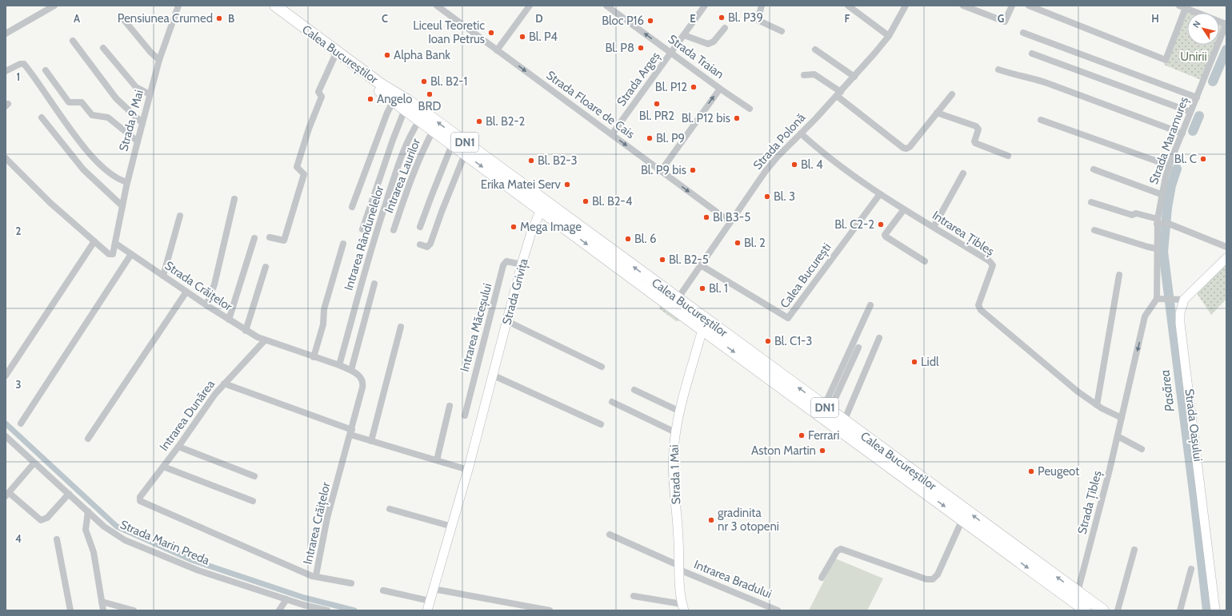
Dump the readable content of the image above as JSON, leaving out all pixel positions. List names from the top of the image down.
{
  "streets": {
    "highway": ["Calea Bucureștilor", "DN1"],
    "street": [
      "Strada Traian",
      "Strada Argeș",
      "Strada Floare de Cais",
      "Strada 9 Mai",
      "Strada Maramureș",
      "Strada Polonă",
      "Intrarea Laurilor",
      "Intrarea Țibleș",
      "Intrarea Rândunelelor",
      "Calea București",
      "Strada Crăițelor",
      "Strada Grivița",
      "Intrarea Măceșului",
      "Intrarea Dunărea",
      "Strada Oașului",
      "Strada 1 Mai",
      "Strada Țibleș",
      "Intrarea Crăițelor",
      "Strada Marin Preda",
      "Intrarea Bradului"
    ]
  },
  "crossings": [
    ["Calea Bucureștilor", "Strada Polonă"],
    ["Calea Bucureștilor", "Intrarea Laurilor"],
    ["Calea Bucureștilor", "Intrarea Rândunelelor"],
    ["Calea Bucureștilor", "Strada Grivița"],
    ["Calea Bucureștilor", "Strada 1 Mai"],
    ["Calea Bucureștilor", "Strada Țibleș"],
    ["Strada Traian", "Strada Argeș"],
    ["Strada Traian", "Strada Floare de Cais"],
    ["Strada Argeș", "Strada Floare de Cais"],
    ["Strada Floare de Cais", "Strada Polonă"],
    ["Strada 9 Mai", "Strada Crăițelor"],
    ["Strada Polonă", "Intrarea Țibleș"],
    ["Strada Polonă", "Calea București"],
    ["Intrarea Țibleș", "Calea București"],
    ["Intrarea Țibleș", "Strada Țibleș"],
    ["Intrarea Rândunelelor", "Strada Crăițelor"],
    ["Strada Crăițelor", "Intrarea Dunărea"],
    ["Strada Crăițelor", "Intrarea Crăițelor"],
    ["Strada Grivița", "Intrarea Măceșului"],
    ["Intrarea Dunărea", "Intrarea Crăițelor"],
    ["Strada 1 Mai", "Intrarea Bradului"]
  ],
  "one_way": ["Strada Floare de Cais"],
  "water": ["Pasărea"],
  "parks": ["Unirii"],
  "places": [
    "Bl. P39",
    "Pensiunea Crumed",
    "Bloc P16",
    "Liceul Teoretic Ioan Petrus",
    "Bl. P4",
    "Bl. P8",
    "Alpha Bank",
    "Bl. B2-1",
    "Bl. P12",
    "BRD",
    "Angelo",
    "Bl. PR2",
    "Bl. P12 bis",
    "Bl. B2-2",
    "Bl. P9",
    "Bl. C",
    "Bl. B2-3",
    "Bl. 4",
    "Bl. P9 bis",
    "Erika Matei Serv",
    "Bl. 3",
    "Bl. B2-4",
    "Bl B3-5",
    "Bl. C2-2",
    "Mega Image",
    "Bl. 6",
    "Bl. 2",
    "Bl. B2-5",
    "Bl. 1",
    "Bl. C1-3",
    "Lidl",
    "Ferrari",
    "Aston Martin",
    "Peugeot",
    "gradinita nr 3 otopeni"
  ],
  "north": "top left",
  "grid": {
    "columns": [
      "A",
      "B",
      "C",
      "D",
      "E",
      "F",
      "G",
      "H"
    ],
    "rows": [
      "1",
      "2",
      "3",
      "4"
    ]
  }
}
